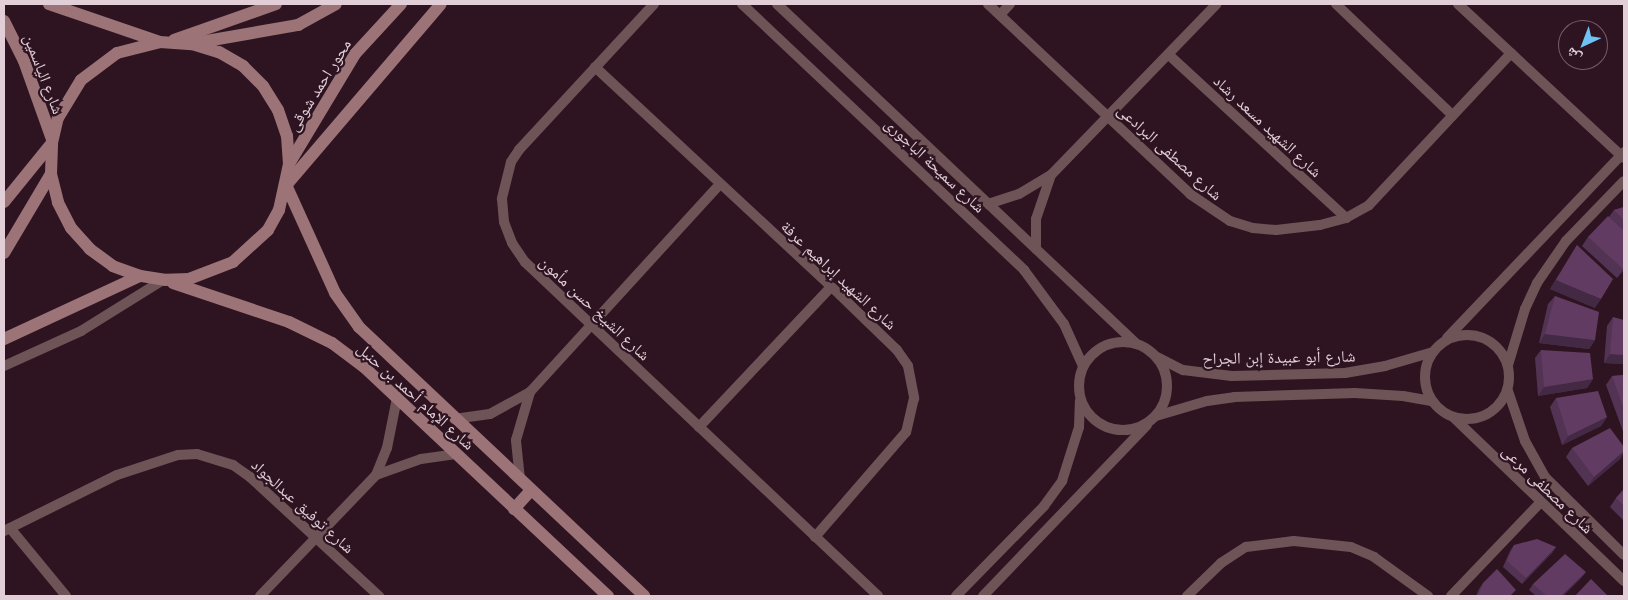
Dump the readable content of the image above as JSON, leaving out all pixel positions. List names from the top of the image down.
{
  "streets": {
    "street": [
      "شارع الياسمين",
      "محور احمد شوقى",
      "شارع الشهيد مسعد رشاد",
      "شارع مصطفى البرادعى",
      "شارع سميحة الباجورى",
      "شارع الشهيد إبراهيم عرفة",
      "شارع الشيخ حسن مأمون",
      "شارع أبو عبيدة إبن الجراح",
      "شارع الإمام أحمد بن حنبل",
      "شارع مصطفى مرعى",
      "شارع توفيق عبدالجواد"
    ]
  },
  "crossings": [
    ["شارع الشهيد مسعد رشاد", "شارع مصطفى البرادعى"],
    ["شارع سميحة الباجورى", "شارع أبو عبيدة إبن الجراح"],
    ["شارع الشهيد إبراهيم عرفة", "شارع الشيخ حسن مأمون"],
    ["شارع أبو عبيدة إبن الجراح", "شارع مصطفى مرعى"]
  ],
  "north": "bottom left"
}
